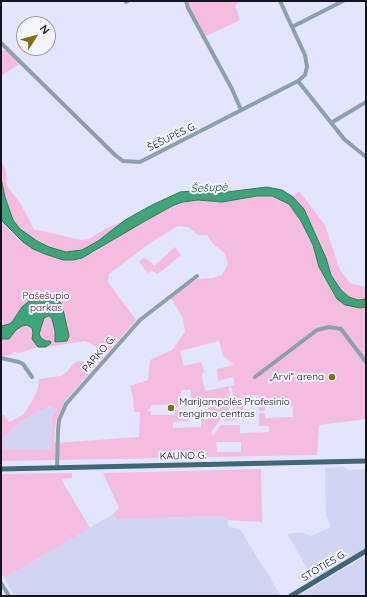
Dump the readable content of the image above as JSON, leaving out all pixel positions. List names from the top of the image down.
{
  "streets": {
    "main road": ["KAUNO G.", "STOTIES G."],
    "street": ["ŠEŠUPĖS G.", "PARKO G."]
  },
  "crossings": [
    ["PARKO G.", "KAUNO G."]
  ],
  "water": ["Šešupė"],
  "parks": ["Pašešupio parkas"],
  "places": ["„Arvi“ arena", "Marijampolės Profesinio rengimo centras"],
  "north": "top right"
}
